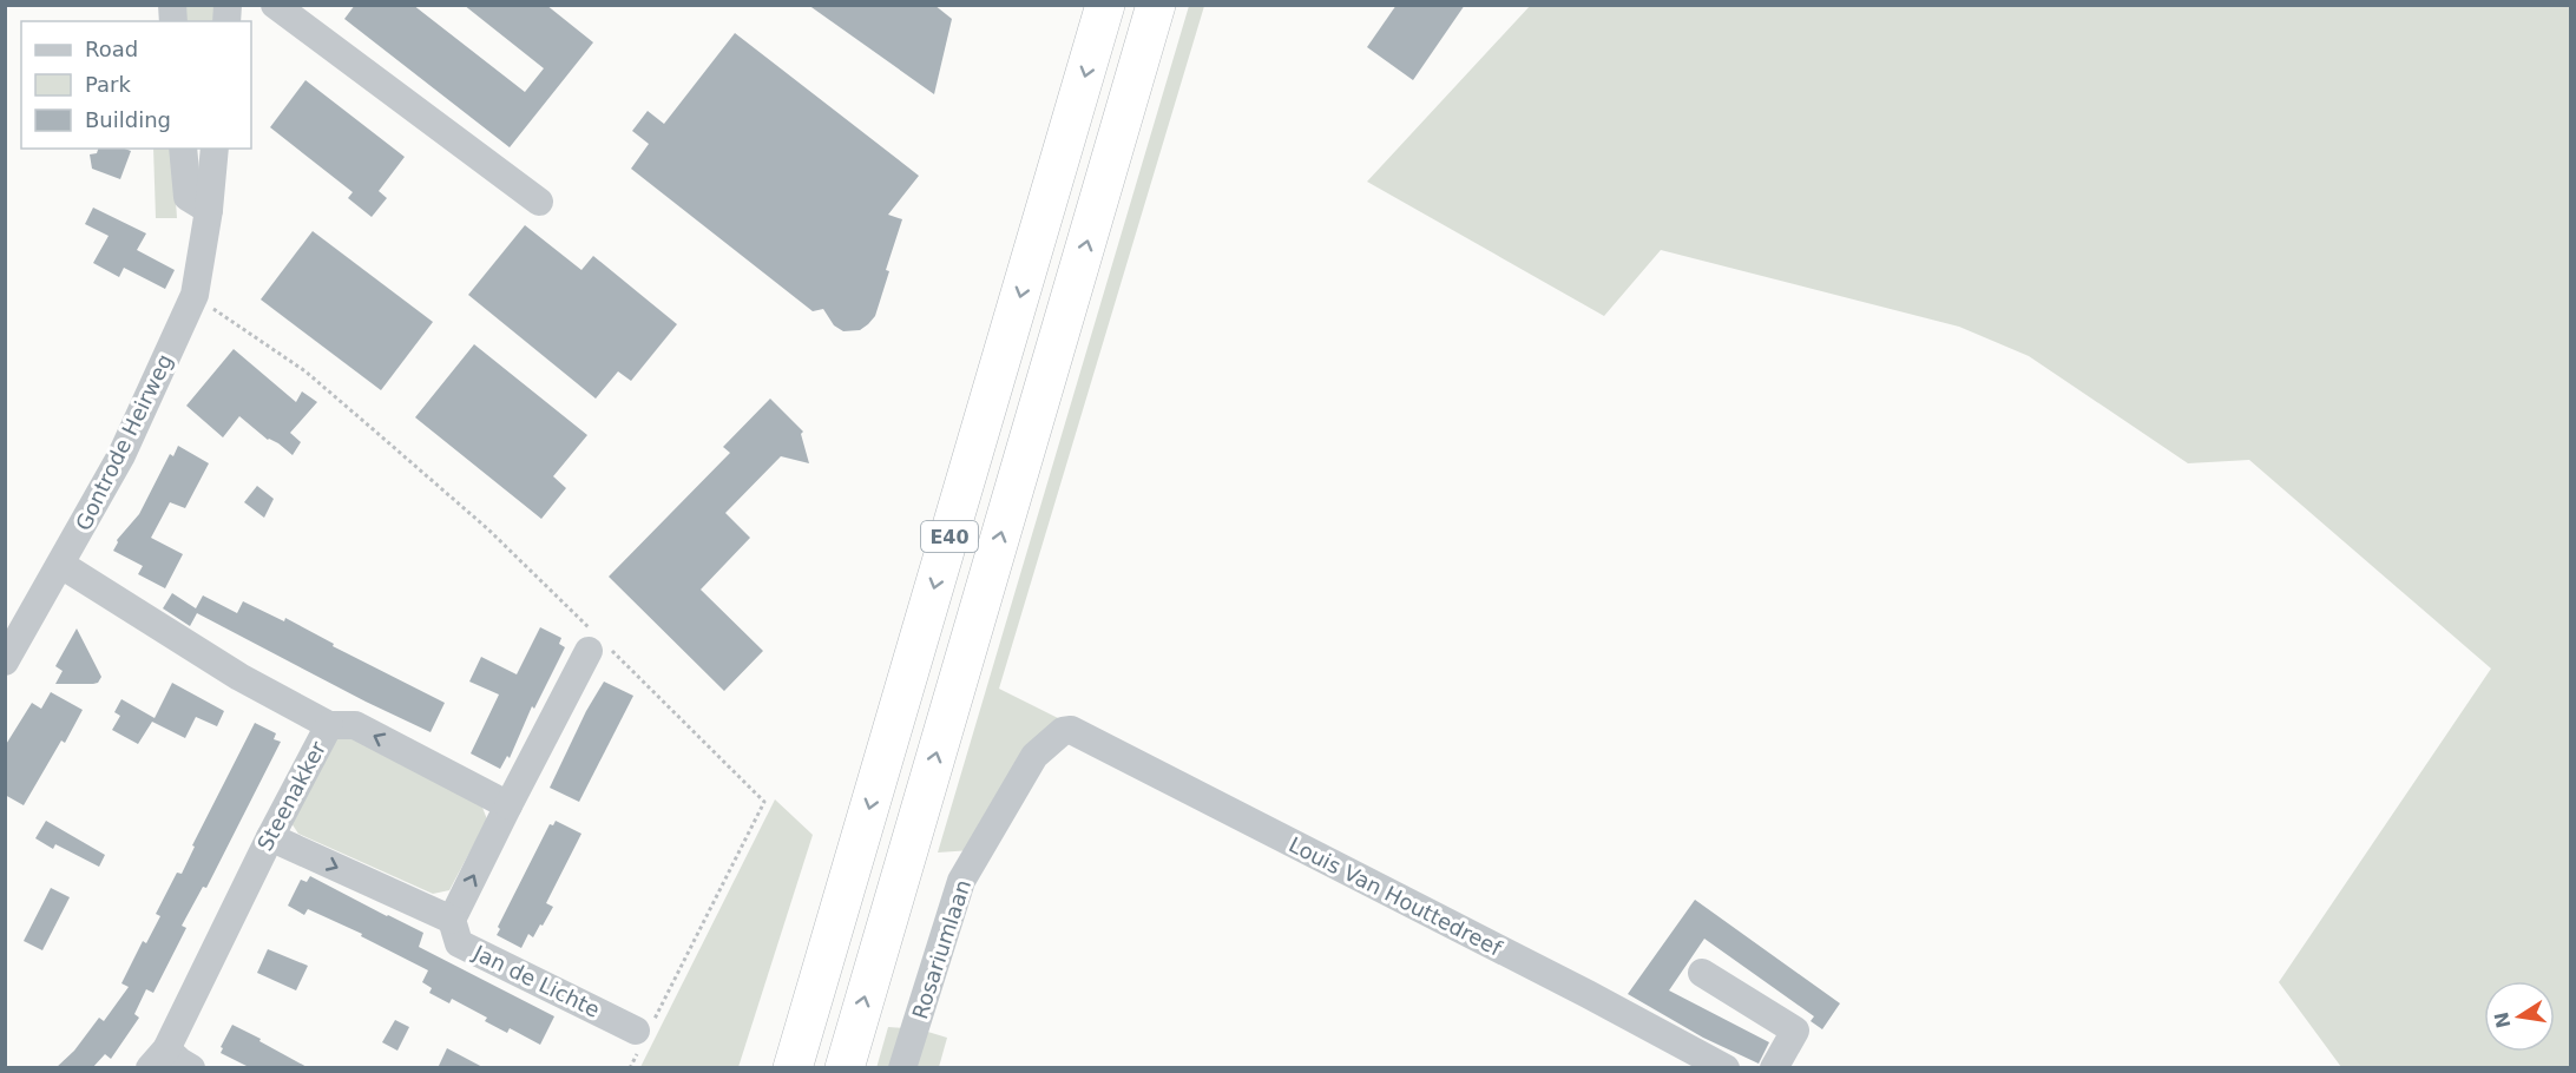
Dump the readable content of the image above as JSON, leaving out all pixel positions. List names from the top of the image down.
{
  "streets": {
    "highway": ["E40"],
    "street": [
      "Gontrode Heirweg",
      "Steenakker",
      "Louis Van Houttedreef",
      "Rosariumlaan",
      "Jan de Lichte"
    ]
  },
  "crossings": [
    ["Gontrode Heirweg", "Steenakker"],
    ["Steenakker", "Jan de Lichte"],
    ["Louis Van Houttedreef", "Rosariumlaan"]
  ],
  "legend": ["Road", "Park", "Building"],
  "north": "left"
}
